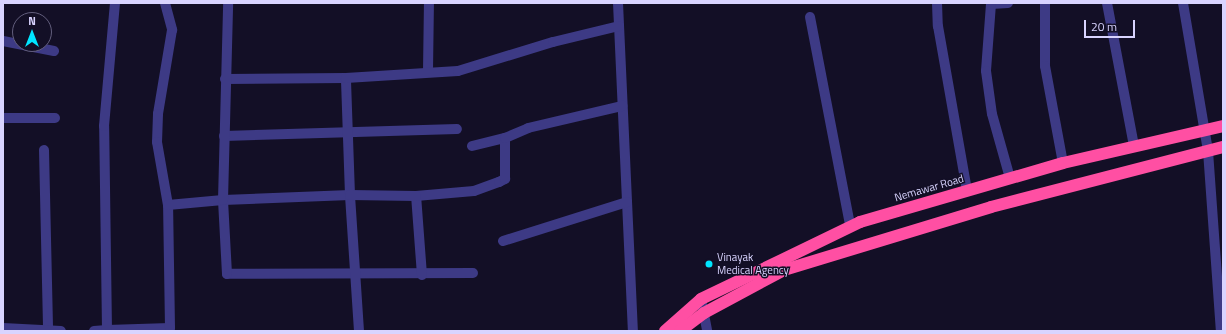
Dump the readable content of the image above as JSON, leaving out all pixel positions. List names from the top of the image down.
{
  "streets": {
    "highway": ["Nemawar Road"]
  },
  "places": ["Vinayak Medical Agency"],
  "scale_bar": "20 m",
  "north": "top"
}
